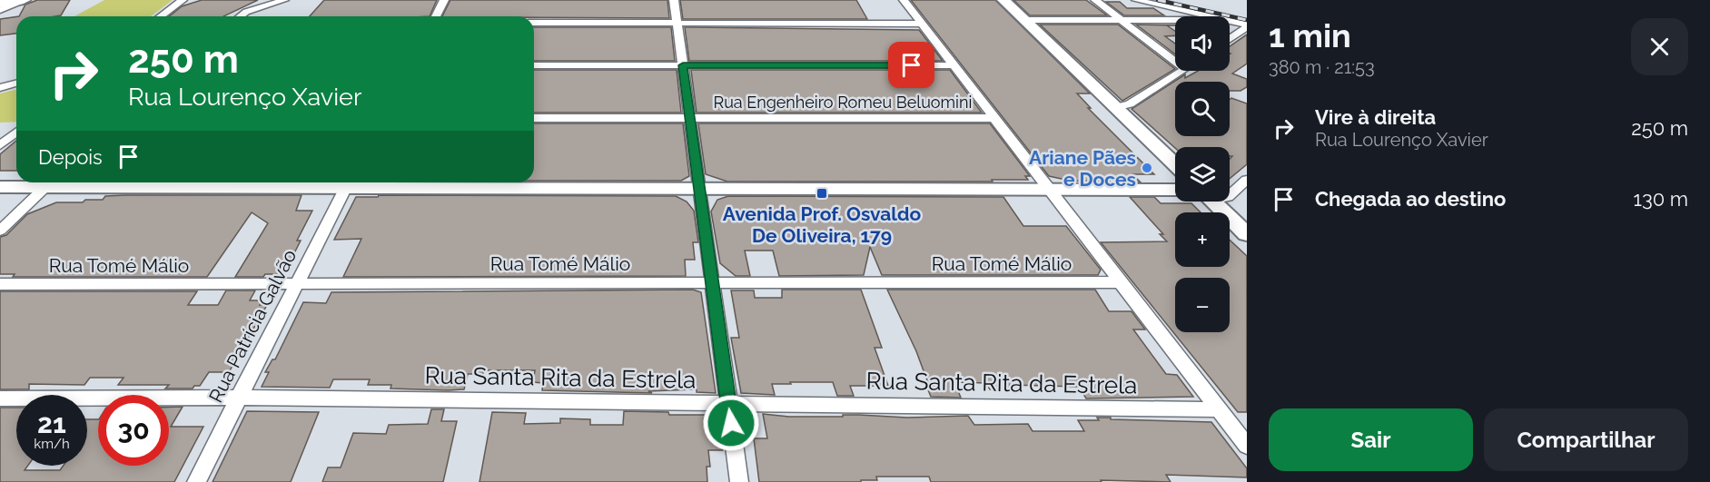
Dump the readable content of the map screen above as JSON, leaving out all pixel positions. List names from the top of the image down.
{
  "streets": {
    "street": [
      "Rua Engenheiro Romeu Beluomini",
      "Rua Tomé Málio",
      "Rua Patrícia Galvão",
      "Rua Santa Rita da Estrela"
    ]
  },
  "crossings": [
    ["Rua Tomé Málio", "Rua Patrícia Galvão"],
    ["Rua Patrícia Galvão", "Rua Santa Rita da Estrela"]
  ],
  "places": {
    "other": ["Ariane Pães e Doces"],
    "transit": ["Avenida Prof. Osvaldo De Oliveira, 179"]
  },
  "page": {
    "heading": ["1 min", "380 m · 21:53"],
    "map_buttons": ["+", "−"],
    "turn": ["250 m", "Rua Lourenço Xavier"],
    "list": [
      {
        "name": "Vire à direita",
        "note": "Rua Lourenço Xavier",
        "value": "250 m"
      },
      {
        "name": "Chegada ao destino",
        "value": "130 m"
      }
    ],
    "then": "Depois",
    "speed": "21 km/h",
    "limit": "30",
    "buttons": ["Sair", "Compartilhar"]
  }
}
